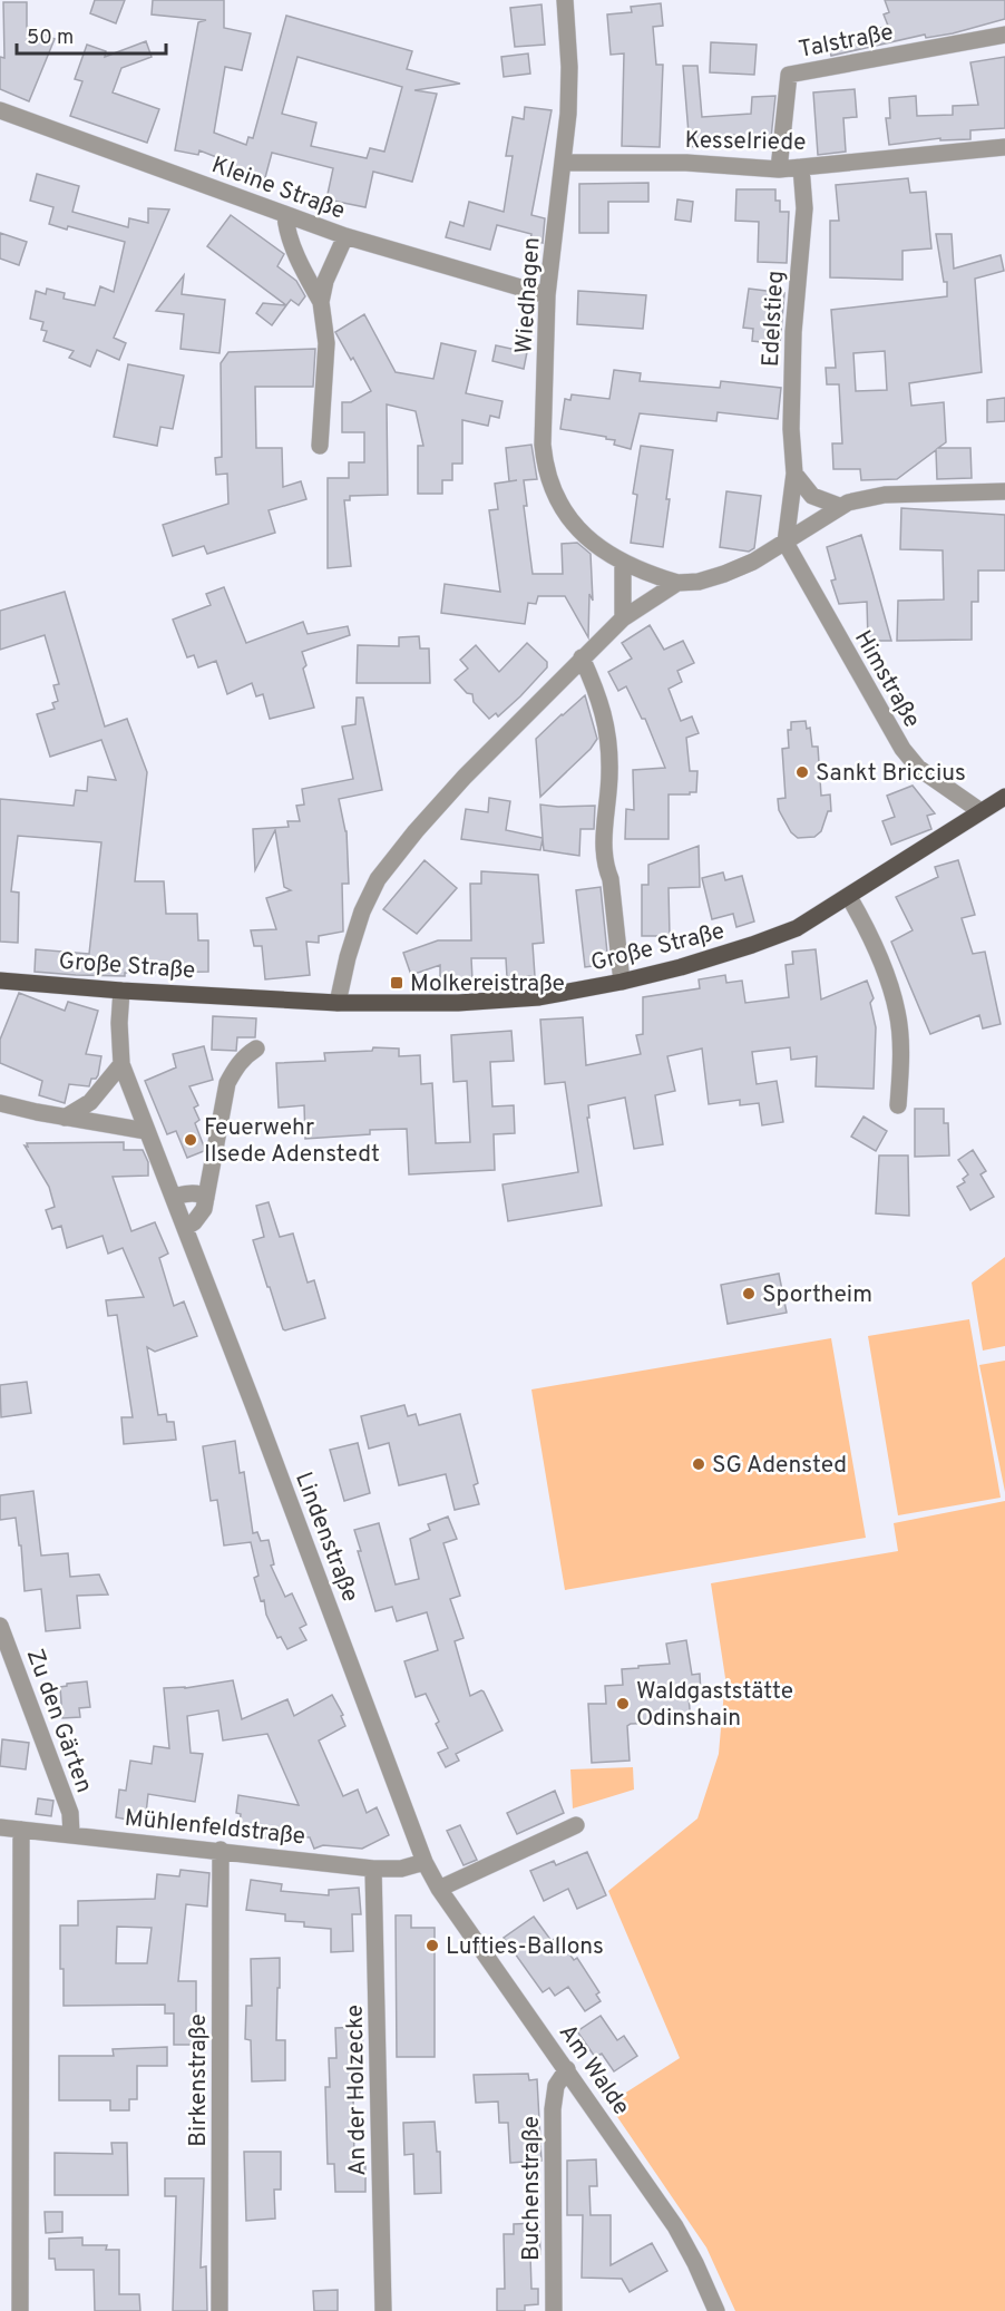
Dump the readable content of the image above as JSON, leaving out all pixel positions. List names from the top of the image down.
{
  "streets": {
    "main road": ["Große Straße"],
    "street": [
      "Talstraße",
      "Kesselriede",
      "Kleine Straße",
      "Wiedhagen",
      "Edelstieg",
      "Himstraße",
      "Lindenstraße",
      "Zu den Gärten",
      "Mühlenfeldstraße",
      "Am Walde",
      "Birkenstraße",
      "An der Holzecke",
      "Buchenstraße"
    ]
  },
  "crossings": [
    ["Talstraße", "Kesselriede"],
    ["Kesselriede", "Wiedhagen"],
    ["Kesselriede", "Edelstieg"],
    ["Kleine Straße", "Wiedhagen"],
    ["Edelstieg", "Himstraße"],
    ["Himstraße", "Große Straße"],
    ["Große Straße", "Lindenstraße"],
    ["Lindenstraße", "Mühlenfeldstraße"],
    ["Lindenstraße", "Am Walde"],
    ["Zu den Gärten", "Mühlenfeldstraße"],
    ["Mühlenfeldstraße", "Am Walde"],
    ["Mühlenfeldstraße", "Birkenstraße"],
    ["Mühlenfeldstraße", "An der Holzecke"],
    ["Am Walde", "Buchenstraße"]
  ],
  "places": {
    "other": [
      "Sankt Briccius",
      "Feuerwehr Ilsede Adenstedt",
      "Sportheim",
      "SG Adensted",
      "Waldgaststätte Odinshain",
      "Lufties-Ballons"
    ],
    "transit": ["Molkereistraße"]
  },
  "scale_bar": "50 m"
}
